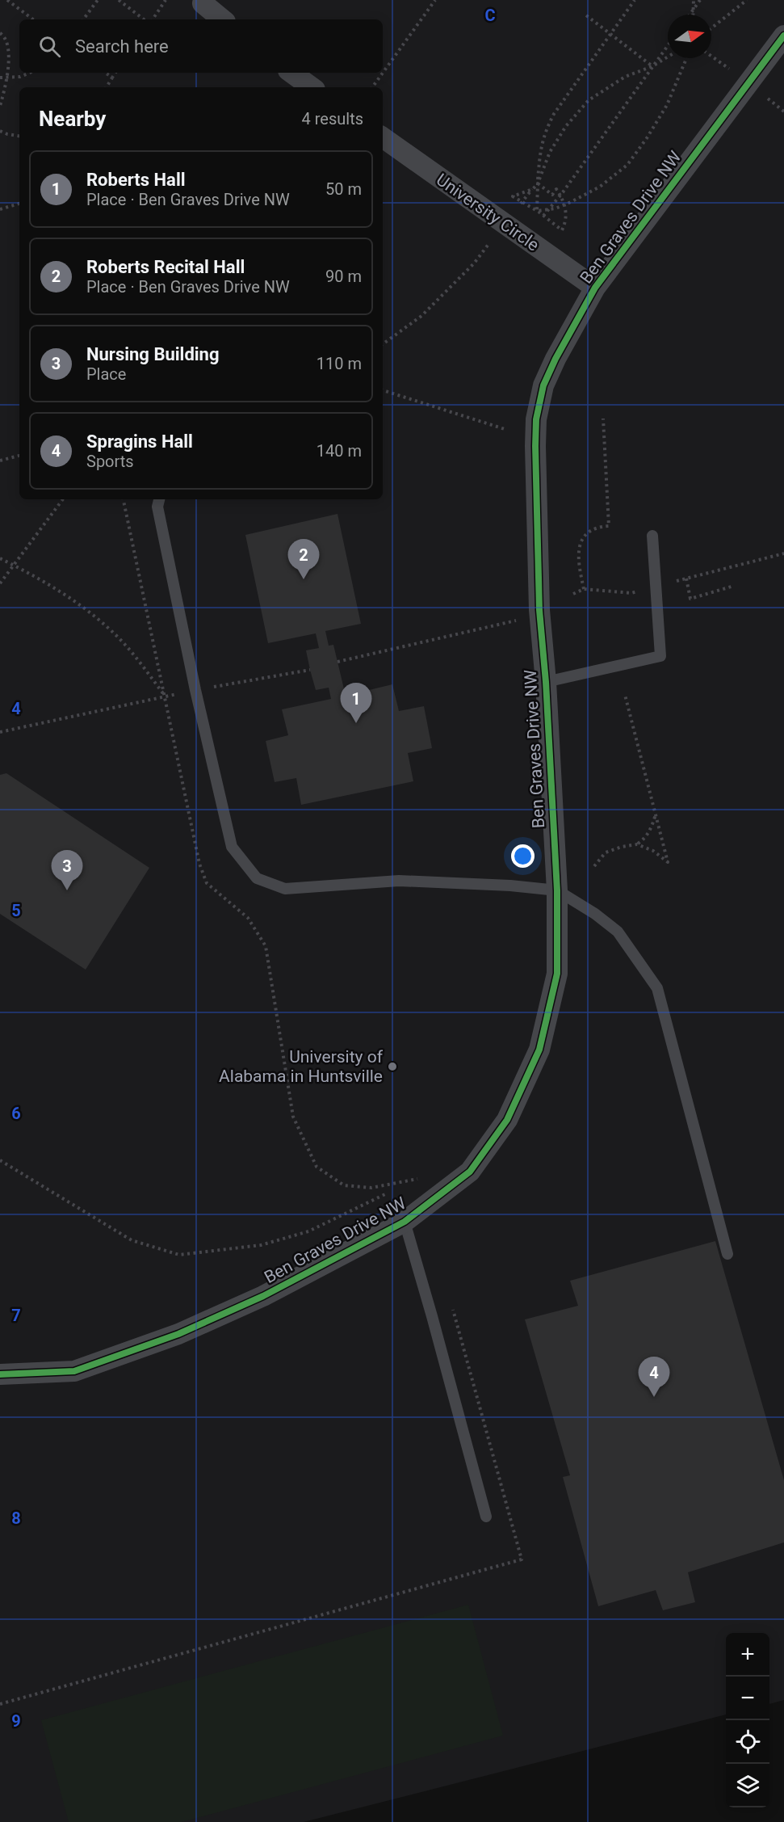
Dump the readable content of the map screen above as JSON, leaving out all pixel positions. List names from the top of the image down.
{
  "streets": {
    "street": ["University Circle", "Ben Graves Drive NW"]
  },
  "crossings": [
    ["University Circle", "Ben Graves Drive NW"]
  ],
  "places": ["University of Alabama in Huntsville"],
  "north": "right",
  "page": {
    "search": "Search here",
    "heading": ["Nearby", "4 results"],
    "list": [
      {
        "mark": "1",
        "name": "Roberts Hall",
        "note": "Place · Ben Graves Drive NW",
        "value": "50 m"
      },
      {
        "mark": "2",
        "name": "Roberts Recital Hall",
        "note": "Place · Ben Graves Drive NW",
        "value": "90 m"
      },
      {
        "mark": "3",
        "name": "Nursing Building",
        "note": "Place",
        "value": "110 m"
      },
      {
        "mark": "4",
        "name": "Spragins Hall",
        "note": "Sports",
        "value": "140 m"
      }
    ],
    "pins": [
      "2",
      "1",
      "3",
      "4"
    ],
    "map_buttons": ["+", "−"]
  },
  "grid": {
    "columns": ["C"],
    "rows": [
      "4",
      "5",
      "6",
      "7",
      "8",
      "9"
    ]
  }
}
